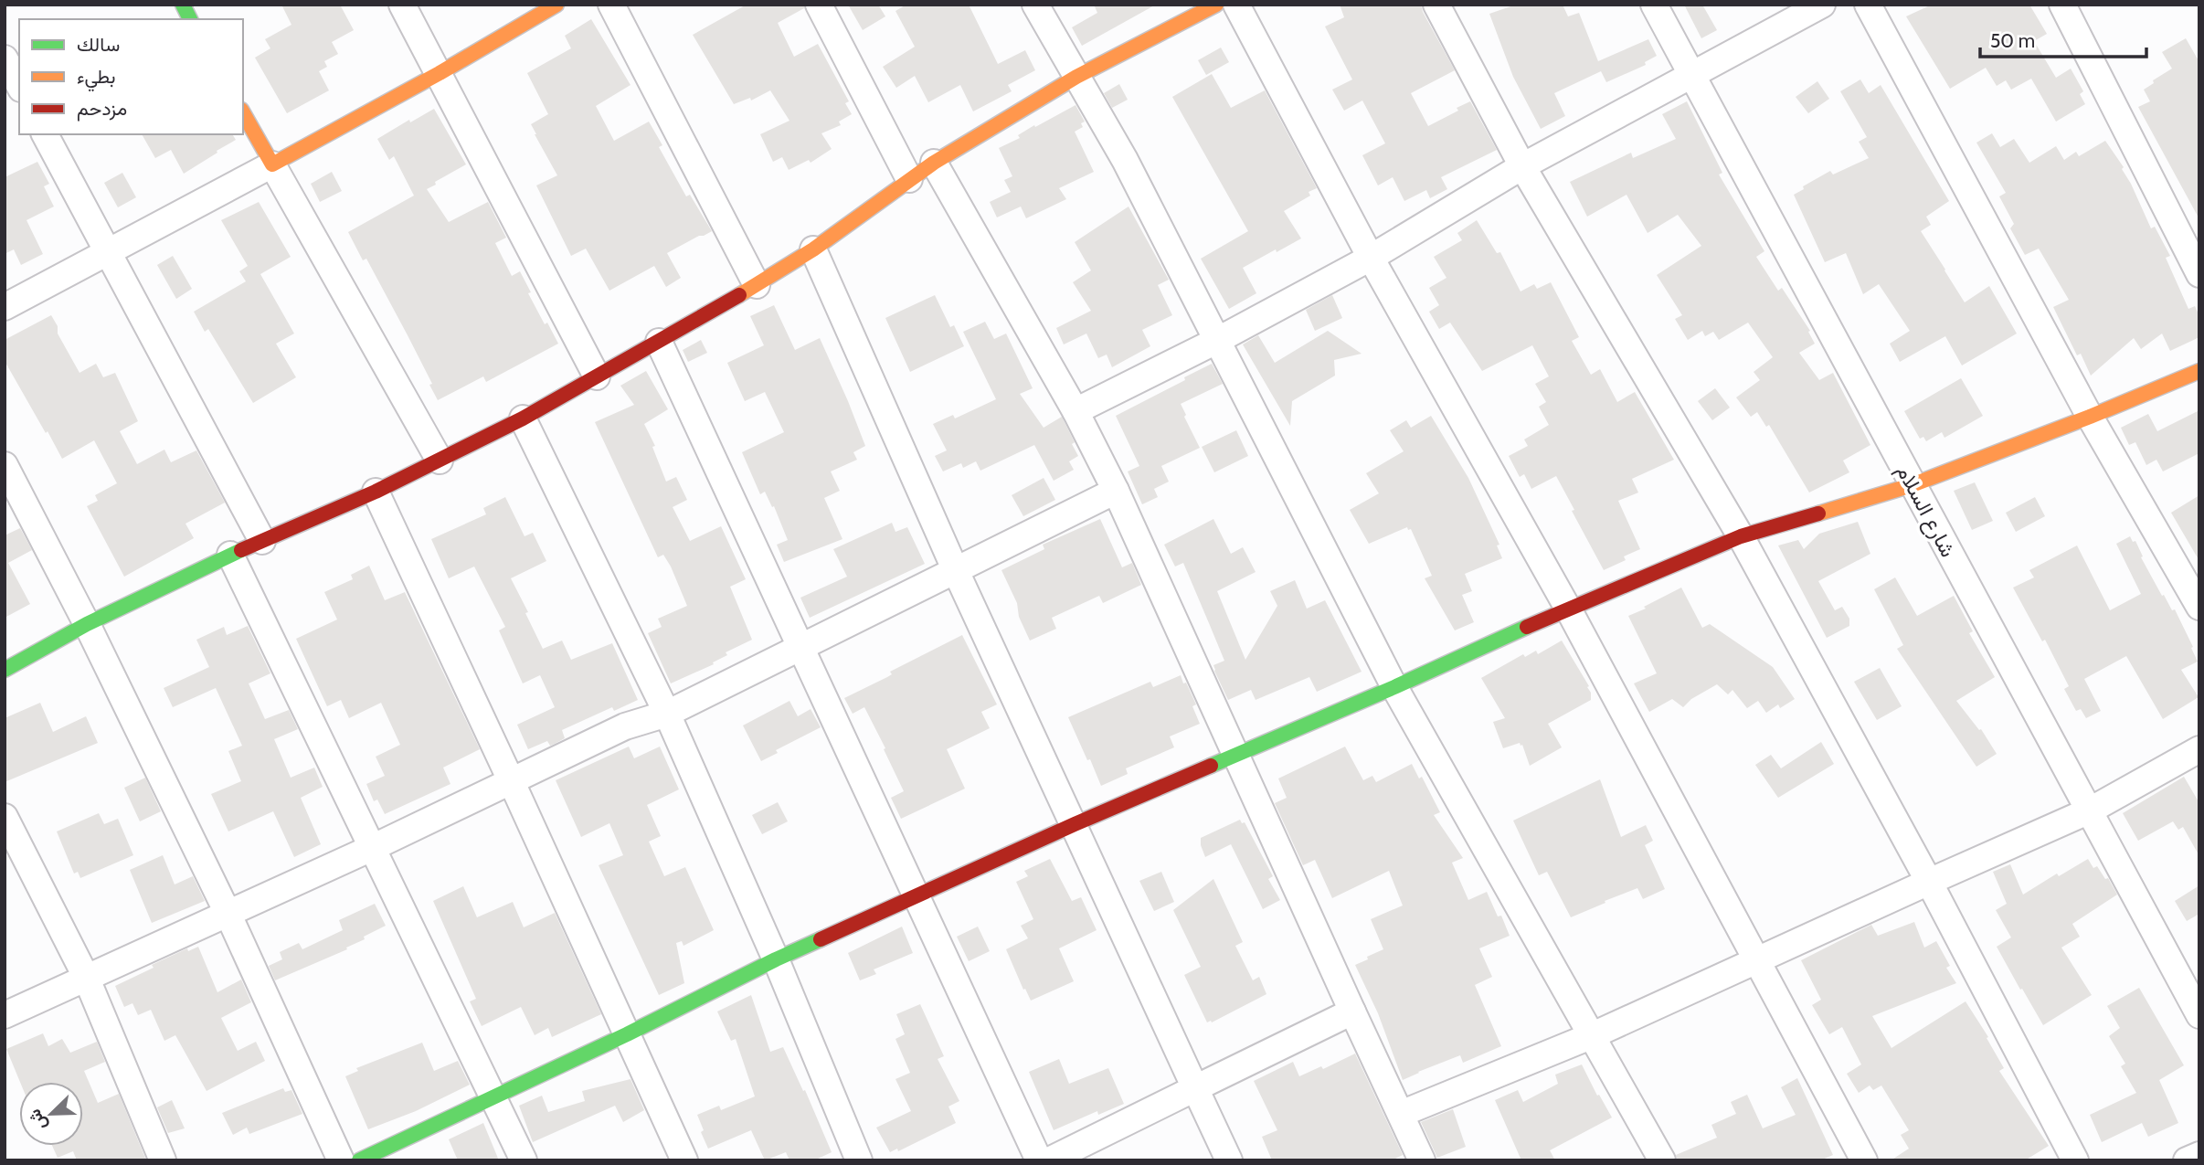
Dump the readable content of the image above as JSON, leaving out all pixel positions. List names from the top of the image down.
{
  "streets": {
    "street": ["شارع السلام"]
  },
  "legend": ["سالك", "بطيء", "مزدحم"],
  "scale_bar": "50 m",
  "north": "bottom left"
}
